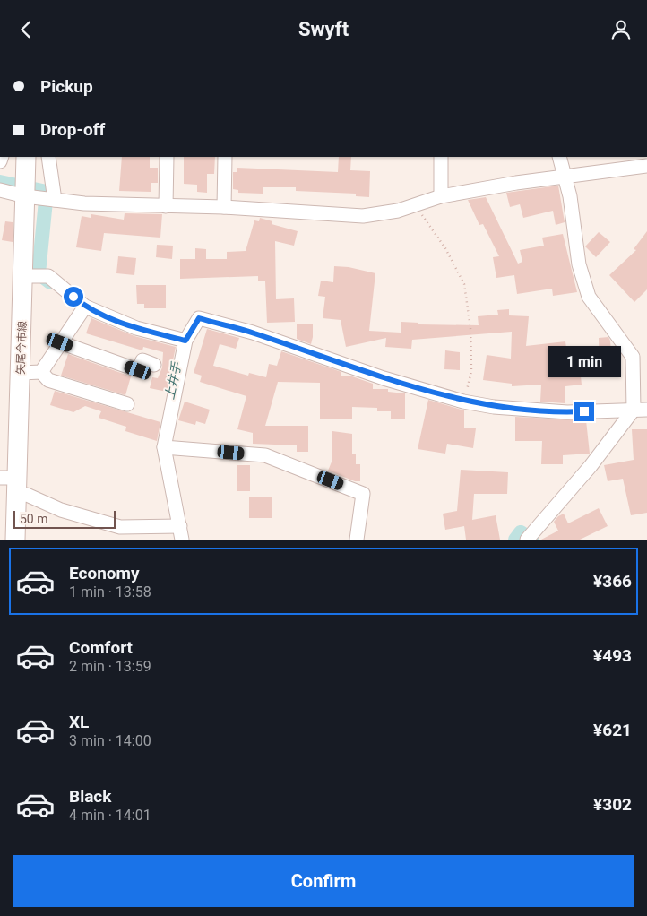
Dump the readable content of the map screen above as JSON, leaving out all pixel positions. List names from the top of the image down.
{
  "streets": {
    "main road": ["矢尾今市線"]
  },
  "water": ["上井手"],
  "scale_bar": "50 m",
  "page": {
    "header": "Swyft",
    "banner": ["Pickup", "Drop-off"],
    "bubble": "1 min",
    "scale": "50 m",
    "list": [
      {
        "name": "Economy",
        "note": "1 min · 13:58",
        "value": "¥366"
      },
      {
        "name": "Comfort",
        "note": "2 min · 13:59",
        "value": "¥493"
      },
      {
        "name": "XL",
        "note": "3 min · 14:00",
        "value": "¥621"
      },
      {
        "name": "Black",
        "note": "4 min · 14:01",
        "value": "¥302"
      }
    ],
    "buttons": "Confirm"
  }
}
